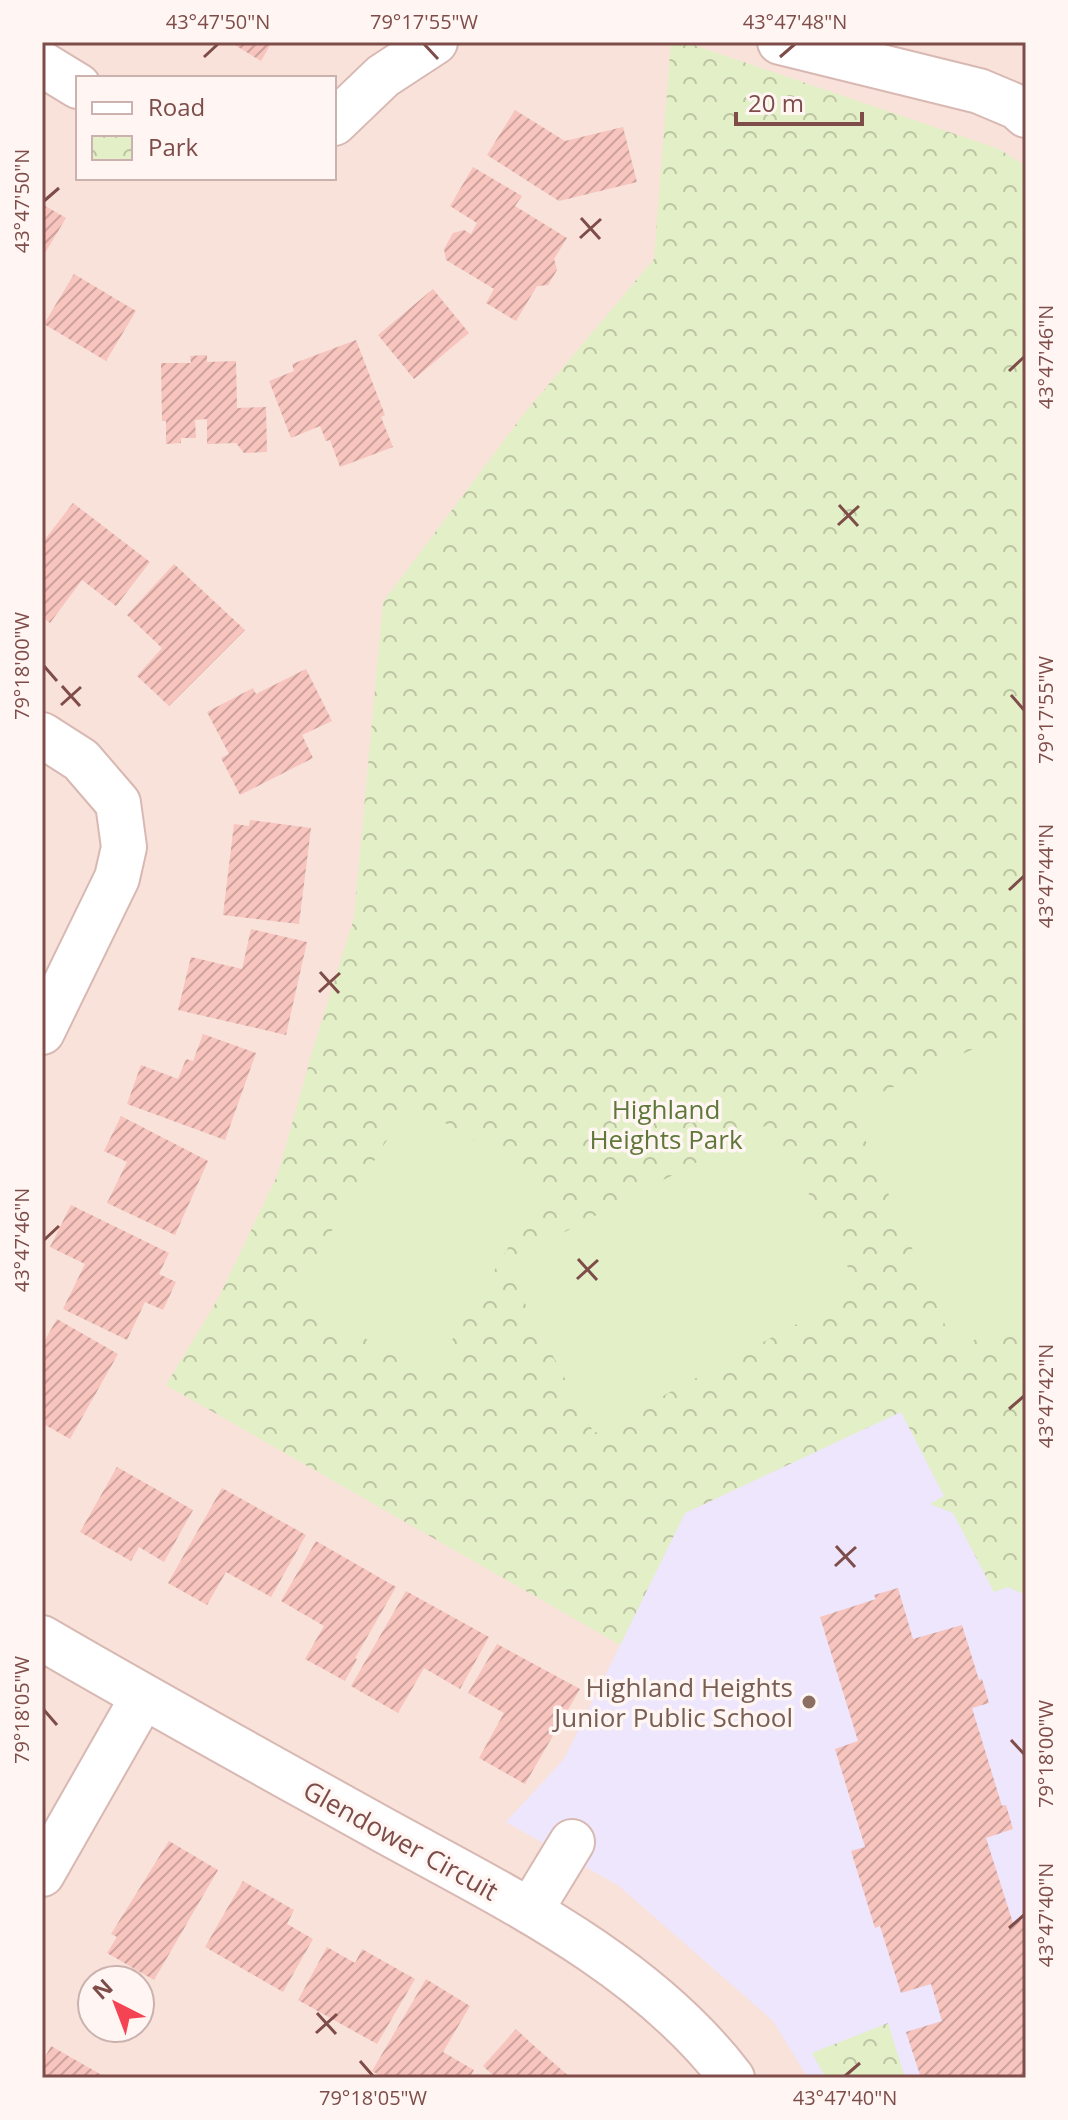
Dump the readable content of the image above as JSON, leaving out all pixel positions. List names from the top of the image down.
{
  "streets": {
    "street": ["Glendower Circuit"]
  },
  "parks": ["Highland Heights Park"],
  "places": ["Highland Heights Junior Public School"],
  "legend": ["Road", "Park"],
  "scale_bar": "20 m",
  "north": "top left",
  "coordinates": [
    "43°47'50\"N",
    "79°17'55\"W",
    "43°47'48\"N",
    "43°47'46\"N",
    "79°18'00\"W",
    "43°47'44\"N",
    "43°47'42\"N",
    "79°18'05\"W",
    "43°47'40\"N"
  ]
}
